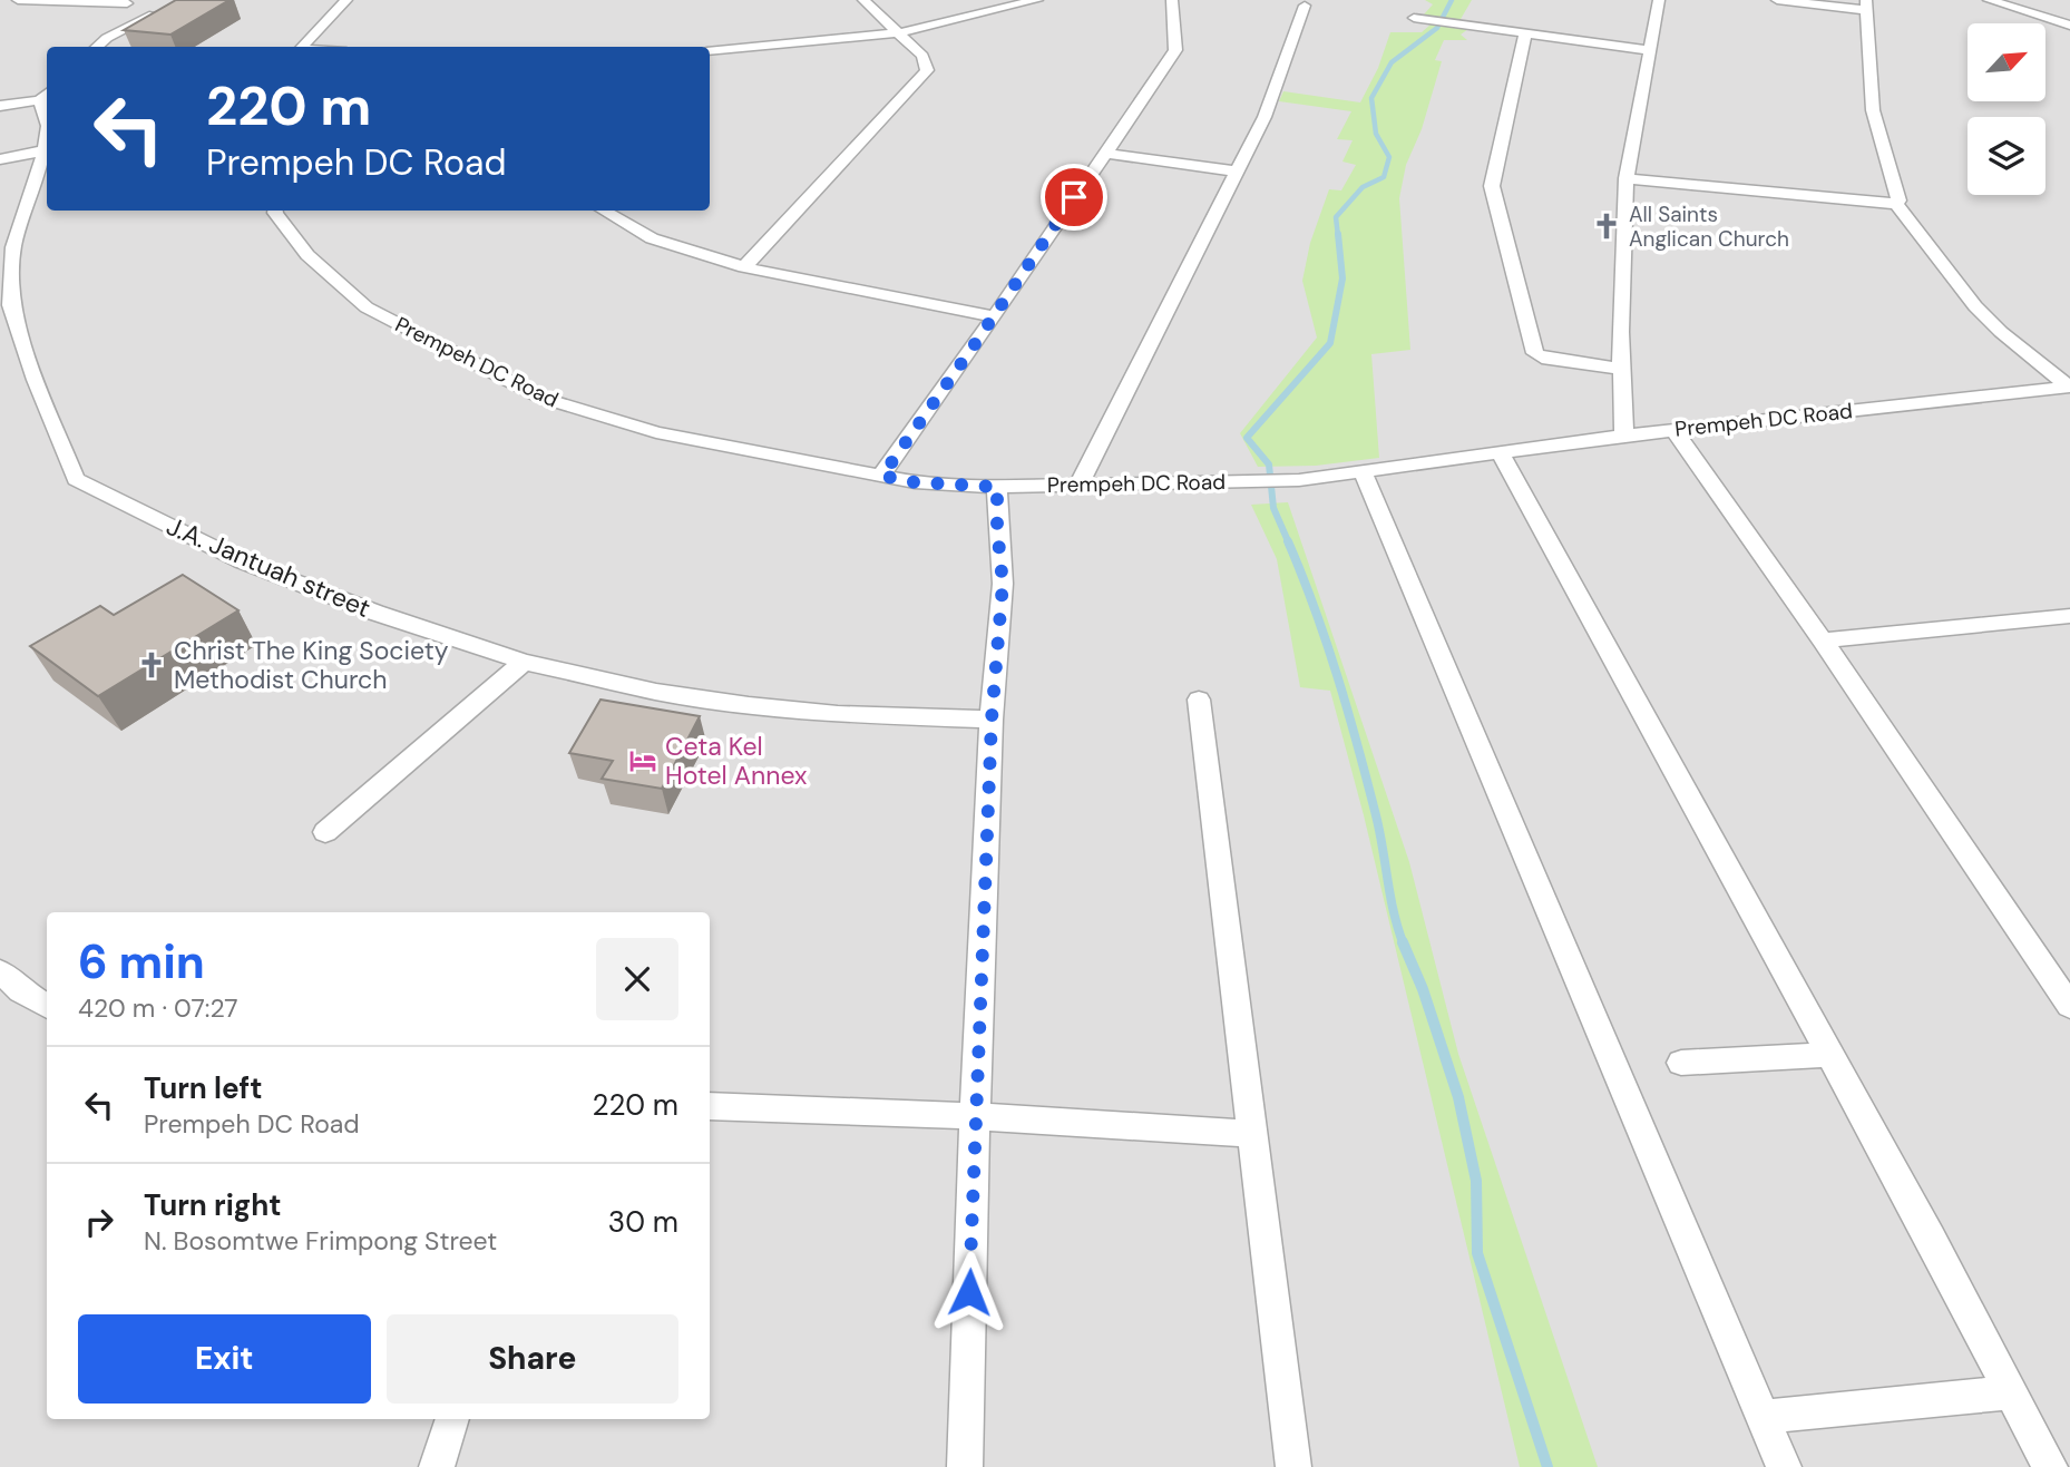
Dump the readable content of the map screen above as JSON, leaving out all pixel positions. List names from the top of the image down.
{
  "streets": {
    "street": ["Prempeh DC Road", "J.A. Jantuah street"]
  },
  "places": {
    "church": ["All Saints Anglican Church", "Christ The King Society Methodist Church"],
    "hotel": ["Ceta Kel Hotel Annex"]
  },
  "north": "top right",
  "page": {
    "turn": ["220 m", "Prempeh DC Road"],
    "heading": ["6 min", "420 m · 07:27"],
    "list": [
      {
        "name": "Turn left",
        "note": "Prempeh DC Road",
        "value": "220 m"
      },
      {
        "name": "Turn right",
        "note": "N. Bosomtwe Frimpong Street",
        "value": "30 m"
      }
    ],
    "buttons": ["Exit", "Share"]
  }
}
